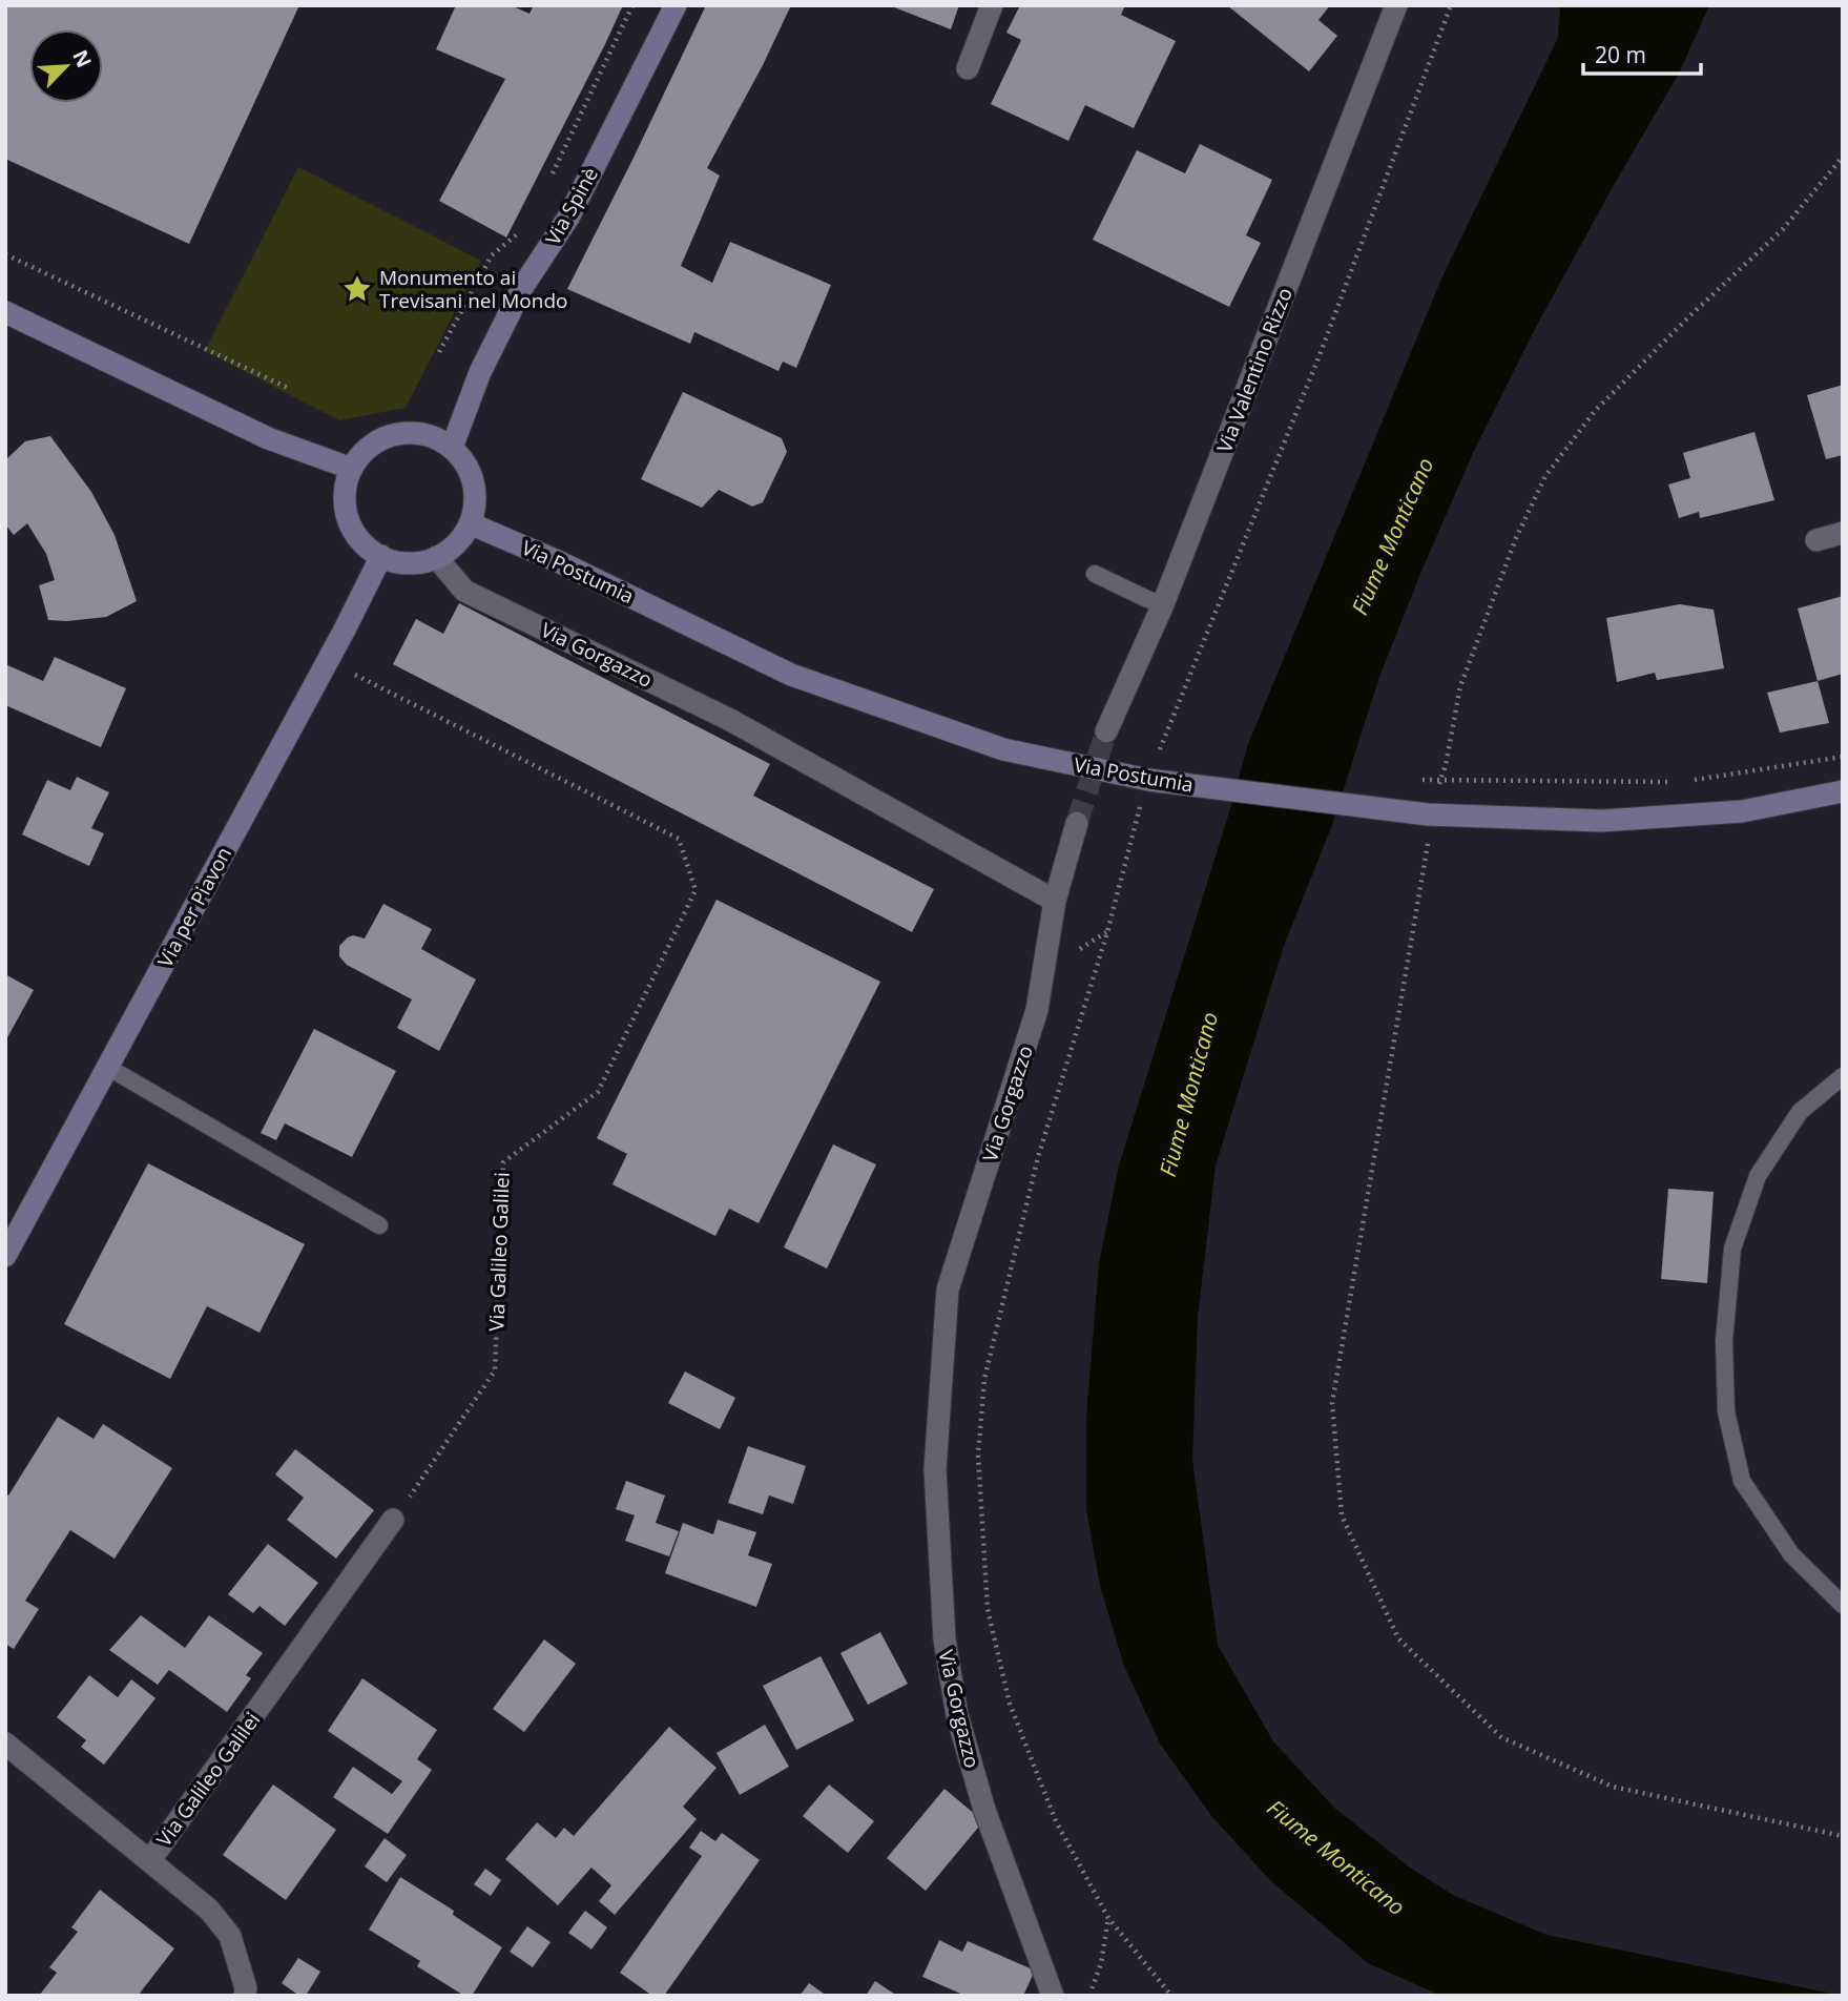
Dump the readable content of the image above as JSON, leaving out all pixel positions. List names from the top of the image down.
{
  "streets": {
    "main road": ["Via Spinè", "Via Postumia", "Via per Piavon"],
    "street": ["Via Valentino Rizzo", "Via Gorgazzo", "Via Galileo Galilei"]
  },
  "crossings": [
    ["Via Spinè", "Via Postumia"],
    ["Via Spinè", "Via Gorgazzo"],
    ["Via Spinè", "Via per Piavon"],
    ["Via Postumia", "Via Gorgazzo"],
    ["Via Postumia", "Via per Piavon"],
    ["Via Gorgazzo", "Via per Piavon"]
  ],
  "water": ["Fiume Monticano"],
  "places": {
    "place": ["Monumento ai Trevisani nel Mondo"]
  },
  "scale_bar": "20 m",
  "north": "top right"
}
